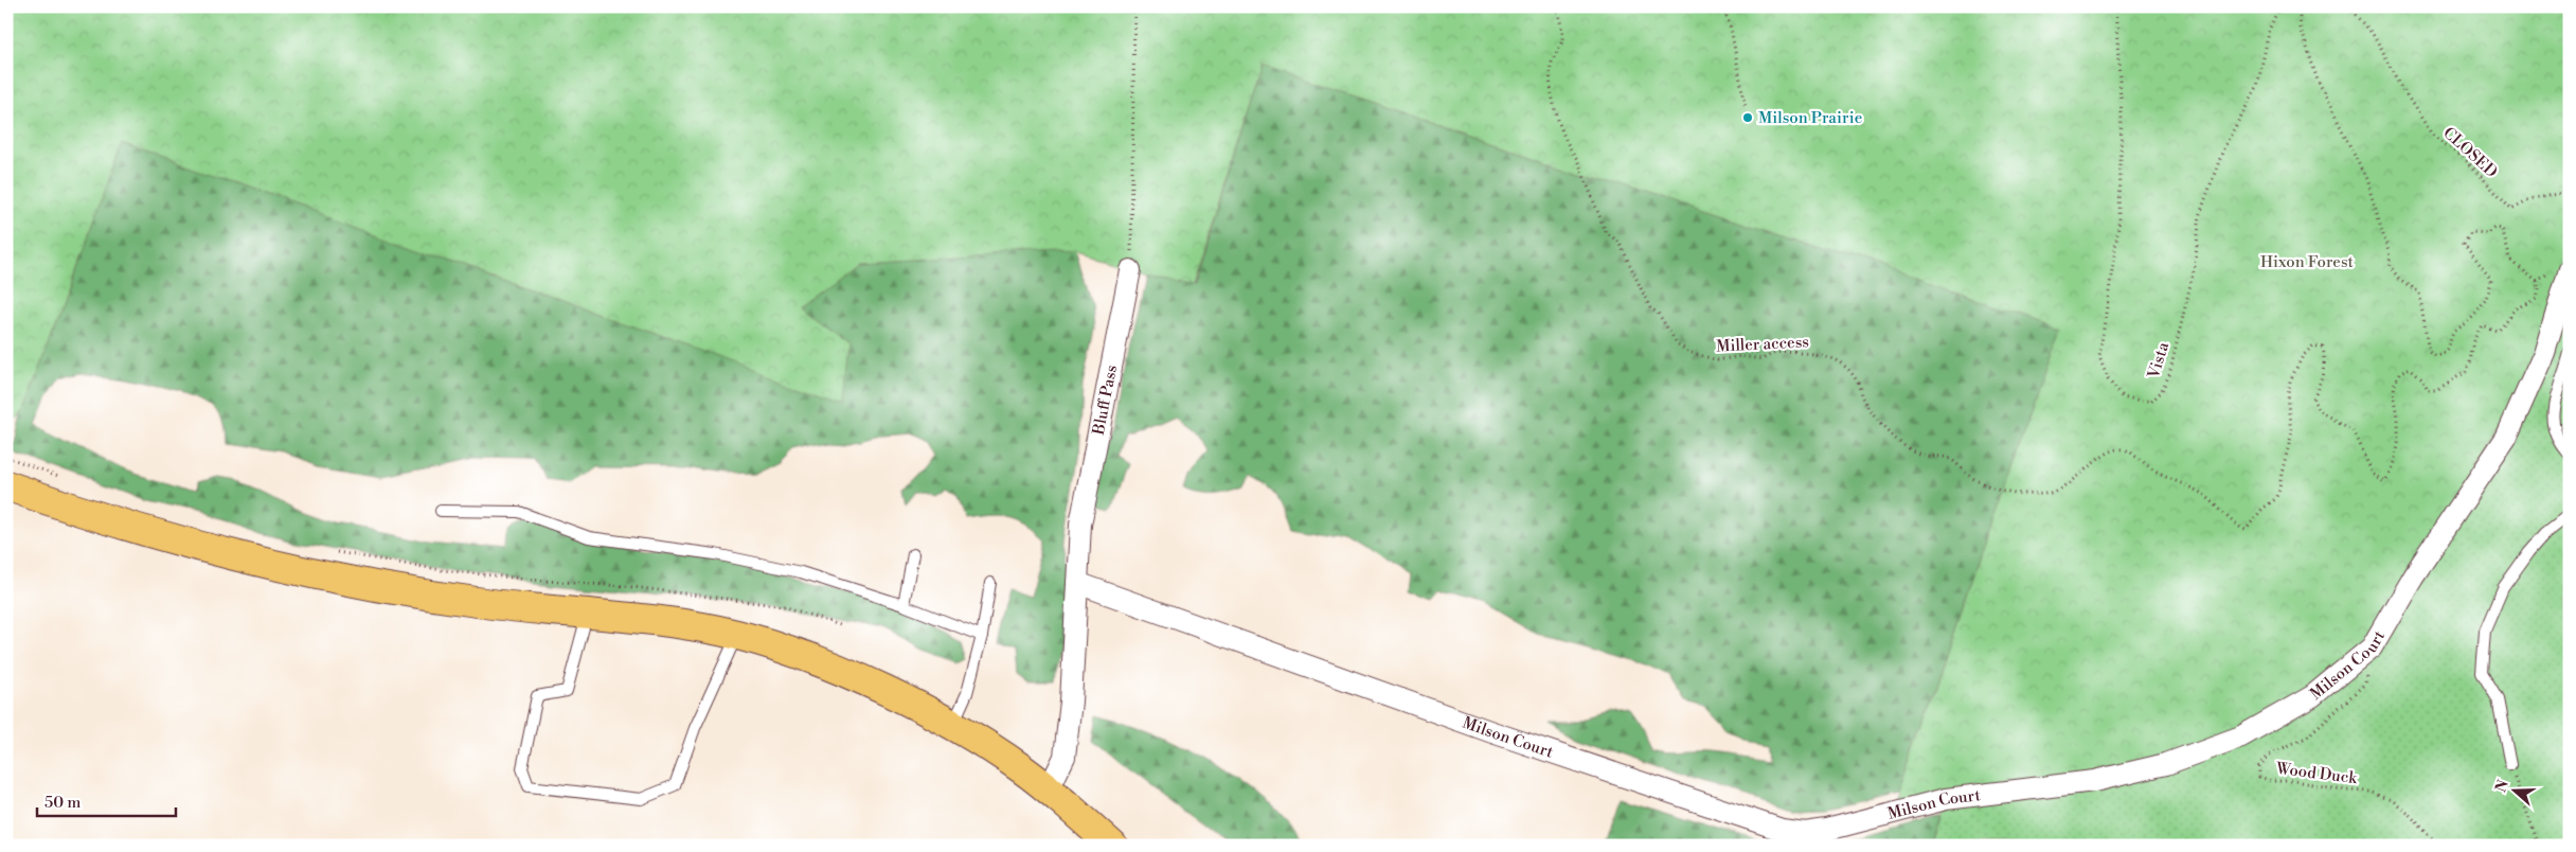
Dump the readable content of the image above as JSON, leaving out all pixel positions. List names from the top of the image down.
{
  "streets": {
    "street": ["Bluff Pass", "Milson Court"],
    "path": [
      "CLOSED",
      "Miller access",
      "Vista",
      "Wood Duck"
    ]
  },
  "crossings": [
    ["Bluff Pass", "Milson Court"],
    ["Milson Court", "Wood Duck"]
  ],
  "parks": ["Hixon Forest"],
  "places": ["Milson Prairie"],
  "scale_bar": "50 m",
  "north": "left"
}
